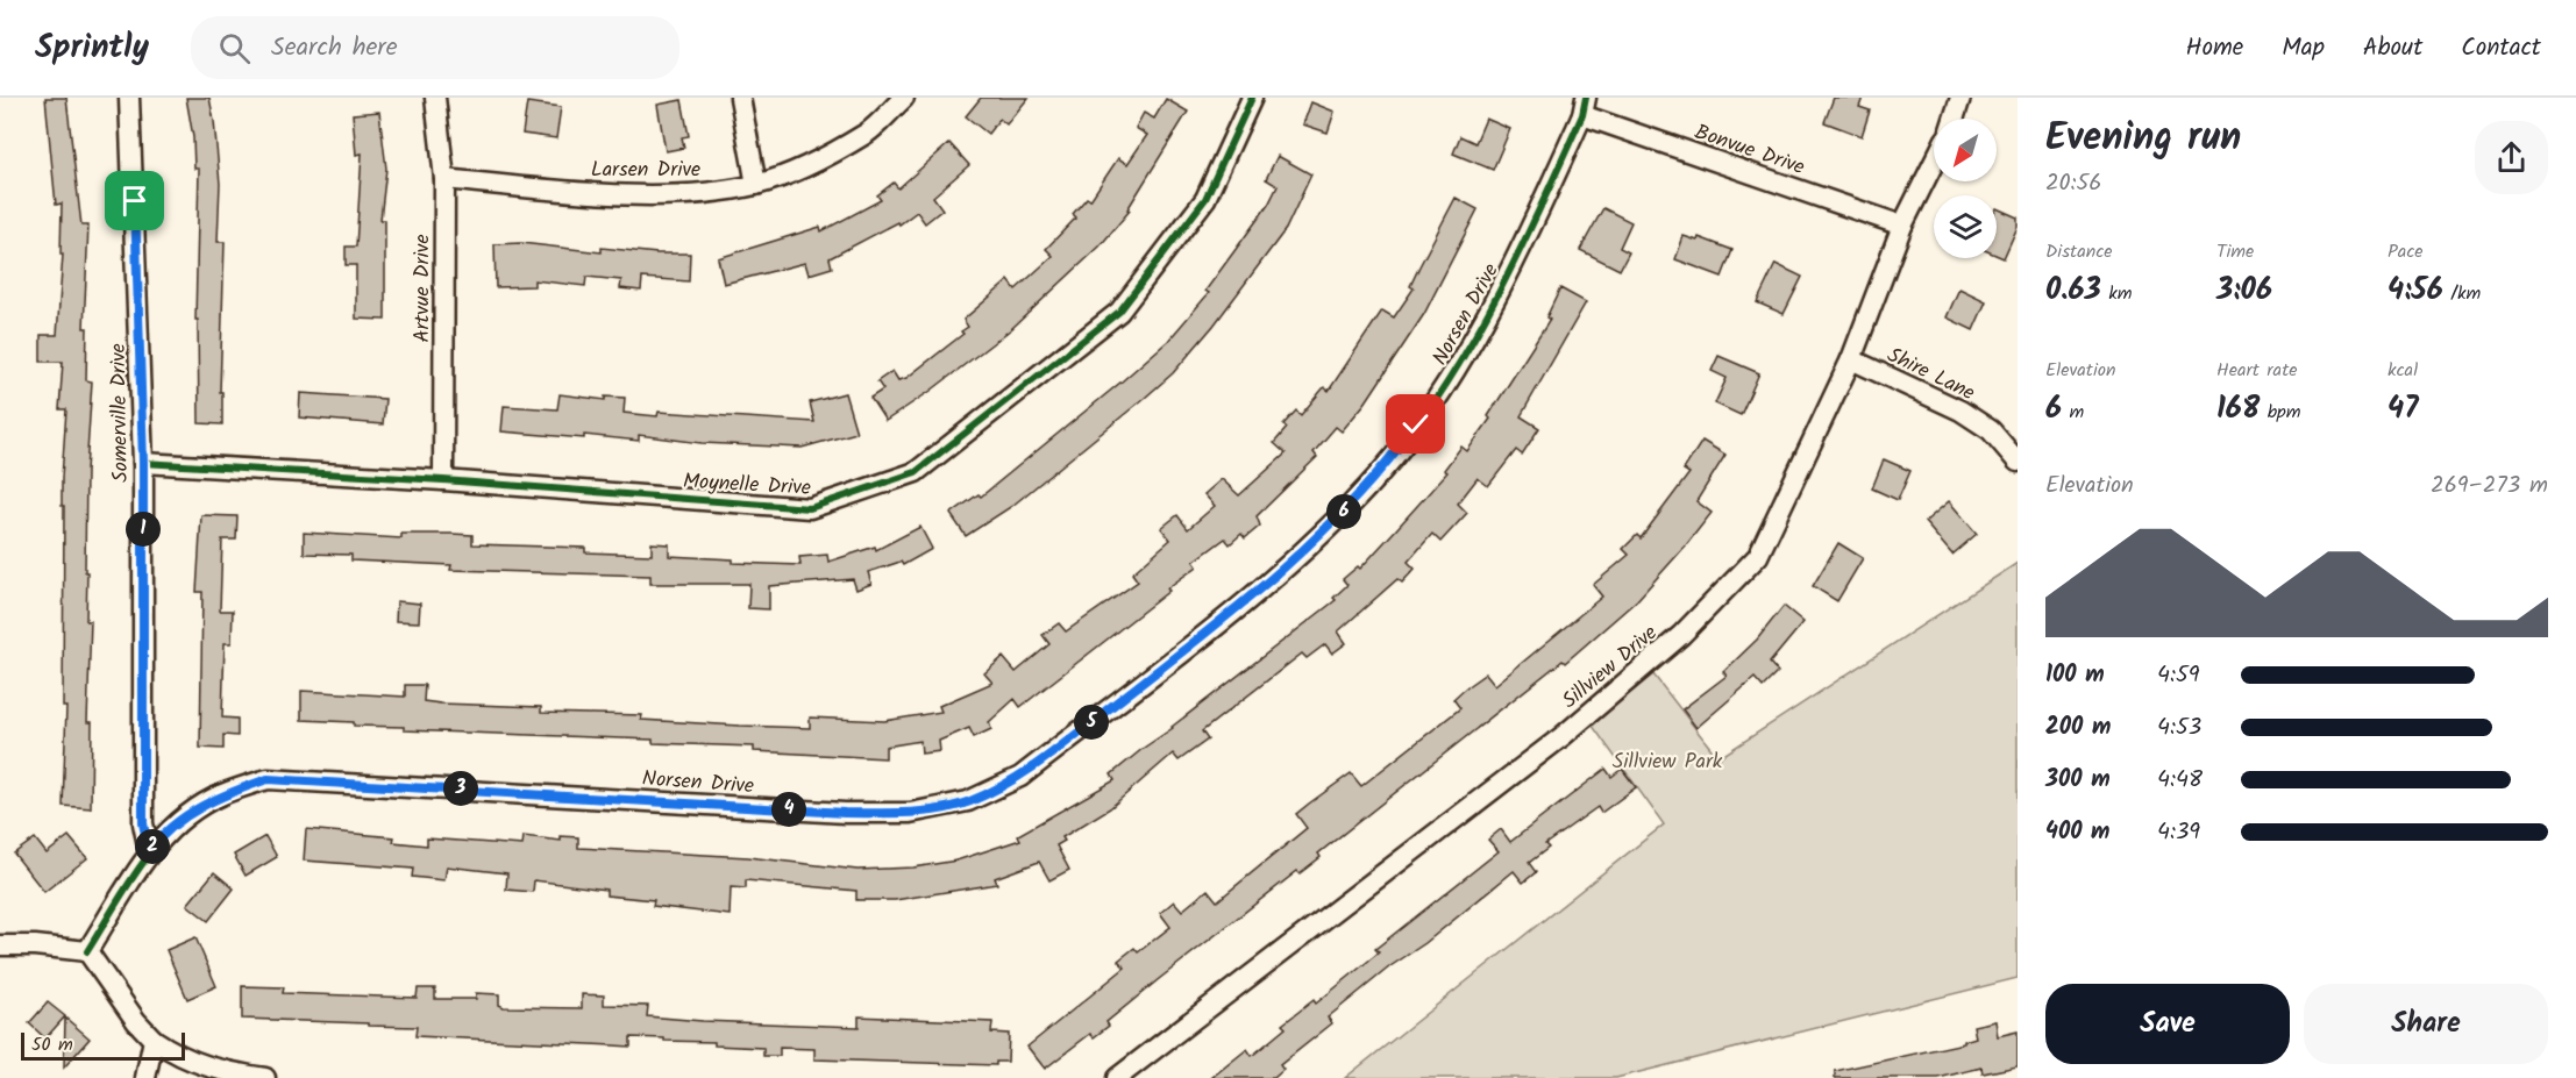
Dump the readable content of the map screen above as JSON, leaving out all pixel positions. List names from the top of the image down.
{
  "streets": {
    "street": [
      "Bonvue Drive",
      "Larsen Drive",
      "Artvue Drive",
      "Norsen Drive",
      "Shire Lane",
      "Somerville Drive",
      "Moynelle Drive",
      "Sillview Drive"
    ]
  },
  "crossings": [
    ["Bonvue Drive", "Norsen Drive"],
    ["Bonvue Drive", "Sillview Drive"],
    ["Larsen Drive", "Artvue Drive"],
    ["Artvue Drive", "Moynelle Drive"],
    ["Norsen Drive", "Somerville Drive"],
    ["Shire Lane", "Sillview Drive"],
    ["Somerville Drive", "Moynelle Drive"]
  ],
  "parks": ["Sillview Park"],
  "scale_bar": "50 m",
  "north": "bottom left",
  "page": {
    "header": "Sprintly",
    "search": "Search here",
    "nav": [
      "Home",
      "Map",
      "About",
      "Contact"
    ],
    "heading": ["Evening run", "20:56"],
    "stats": [
      ["Distance", "0.63 km"],
      ["Time", "3:06"],
      ["Pace", "4:56 /km"],
      ["Elevation", "6 m"],
      ["Heart rate", "168 bpm"],
      ["kcal", "47"]
    ],
    "chart": ["Elevation", "269–273 m"],
    "pins": [
      "6",
      "1",
      "5",
      "3",
      "4",
      "2"
    ],
    "list": [
      {
        "name": "100 m",
        "note": "4:59"
      },
      {
        "name": "200 m",
        "note": "4:53"
      },
      {
        "name": "300 m",
        "note": "4:48"
      },
      {
        "name": "400 m",
        "note": "4:39"
      }
    ],
    "buttons": ["Save", "Share"],
    "scale": "50 m"
  }
}
